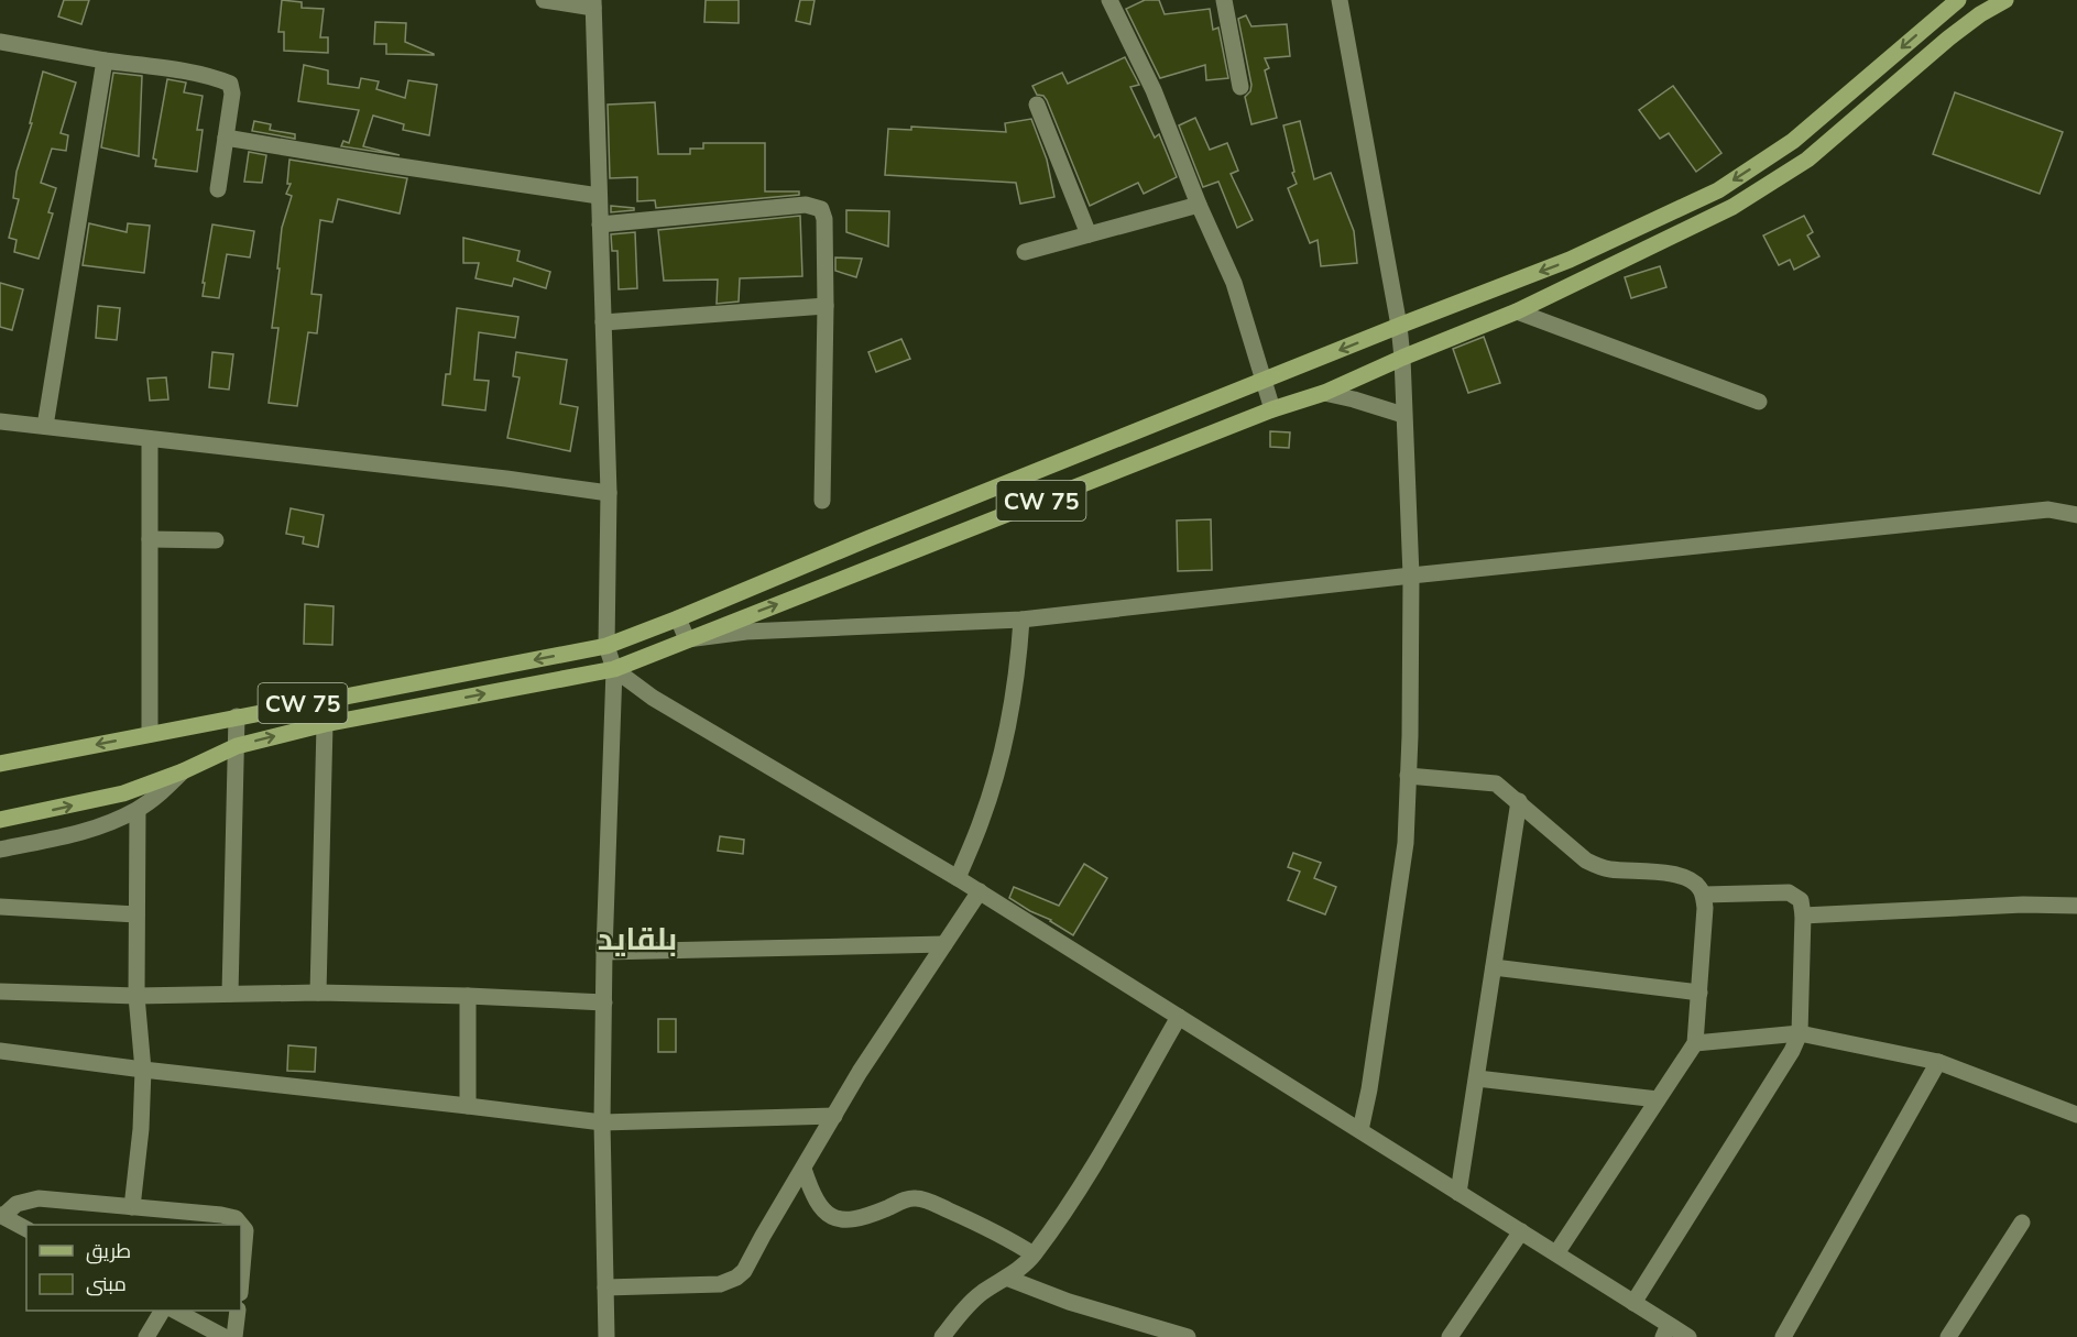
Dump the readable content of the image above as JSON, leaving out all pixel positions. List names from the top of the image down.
{
  "streets": {
    "main road": ["CW 75"]
  },
  "districts": ["بلقايد"],
  "legend": ["طريق", "مبنى"]
}
